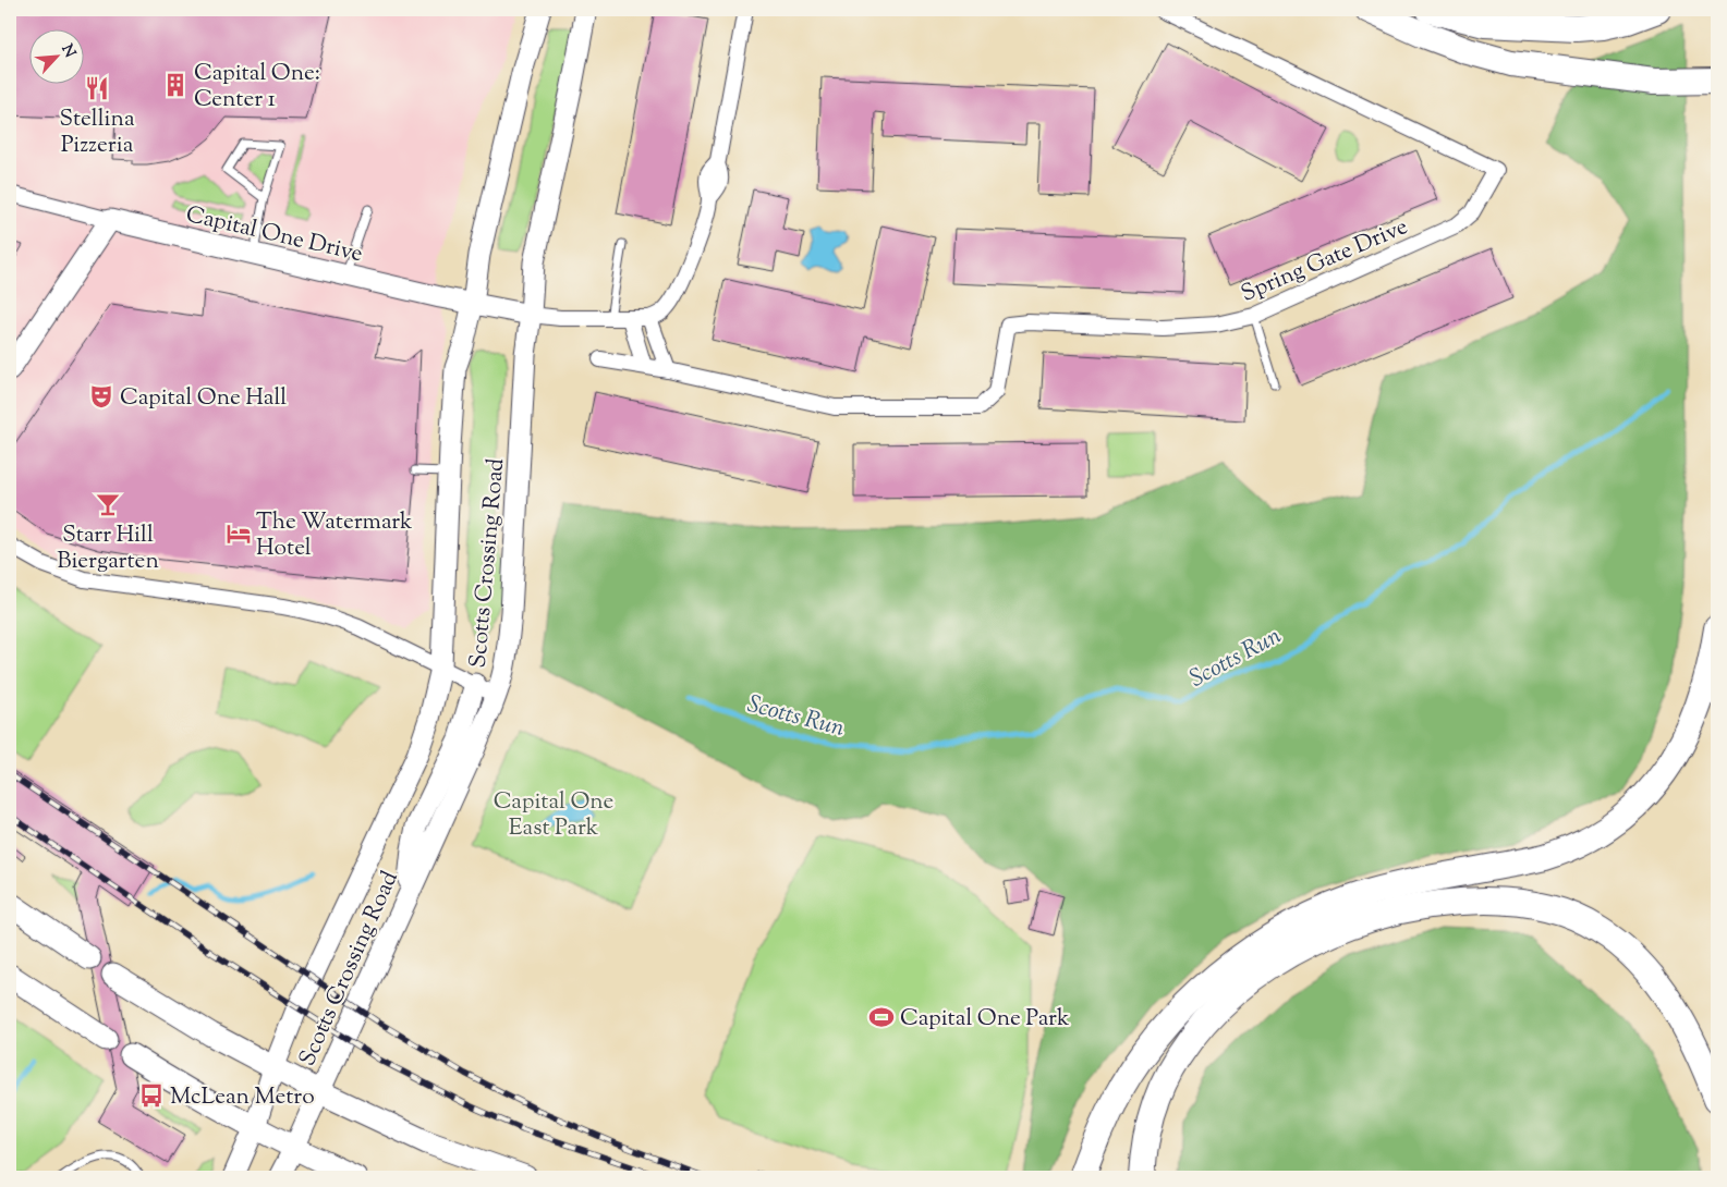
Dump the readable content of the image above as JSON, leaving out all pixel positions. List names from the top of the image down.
{
  "streets": {
    "main road": ["Capital One Drive", "Scotts Crossing Road"],
    "street": ["Spring Gate Drive"]
  },
  "crossings": [
    ["Capital One Drive", "Scotts Crossing Road"]
  ],
  "water": ["Scotts Run"],
  "parks": ["Capital One East Park"],
  "places": {
    "building": ["Capital One: Center 1"],
    "restaurant": ["Stellina Pizzeria"],
    "theatre": ["Capital One Hall"],
    "bar": ["Starr Hill Biergarten"],
    "hotel": ["The Watermark Hotel"],
    "sports": ["Capital One Park"],
    "bus stop": ["McLean Metro"]
  },
  "north": "top right"
}
